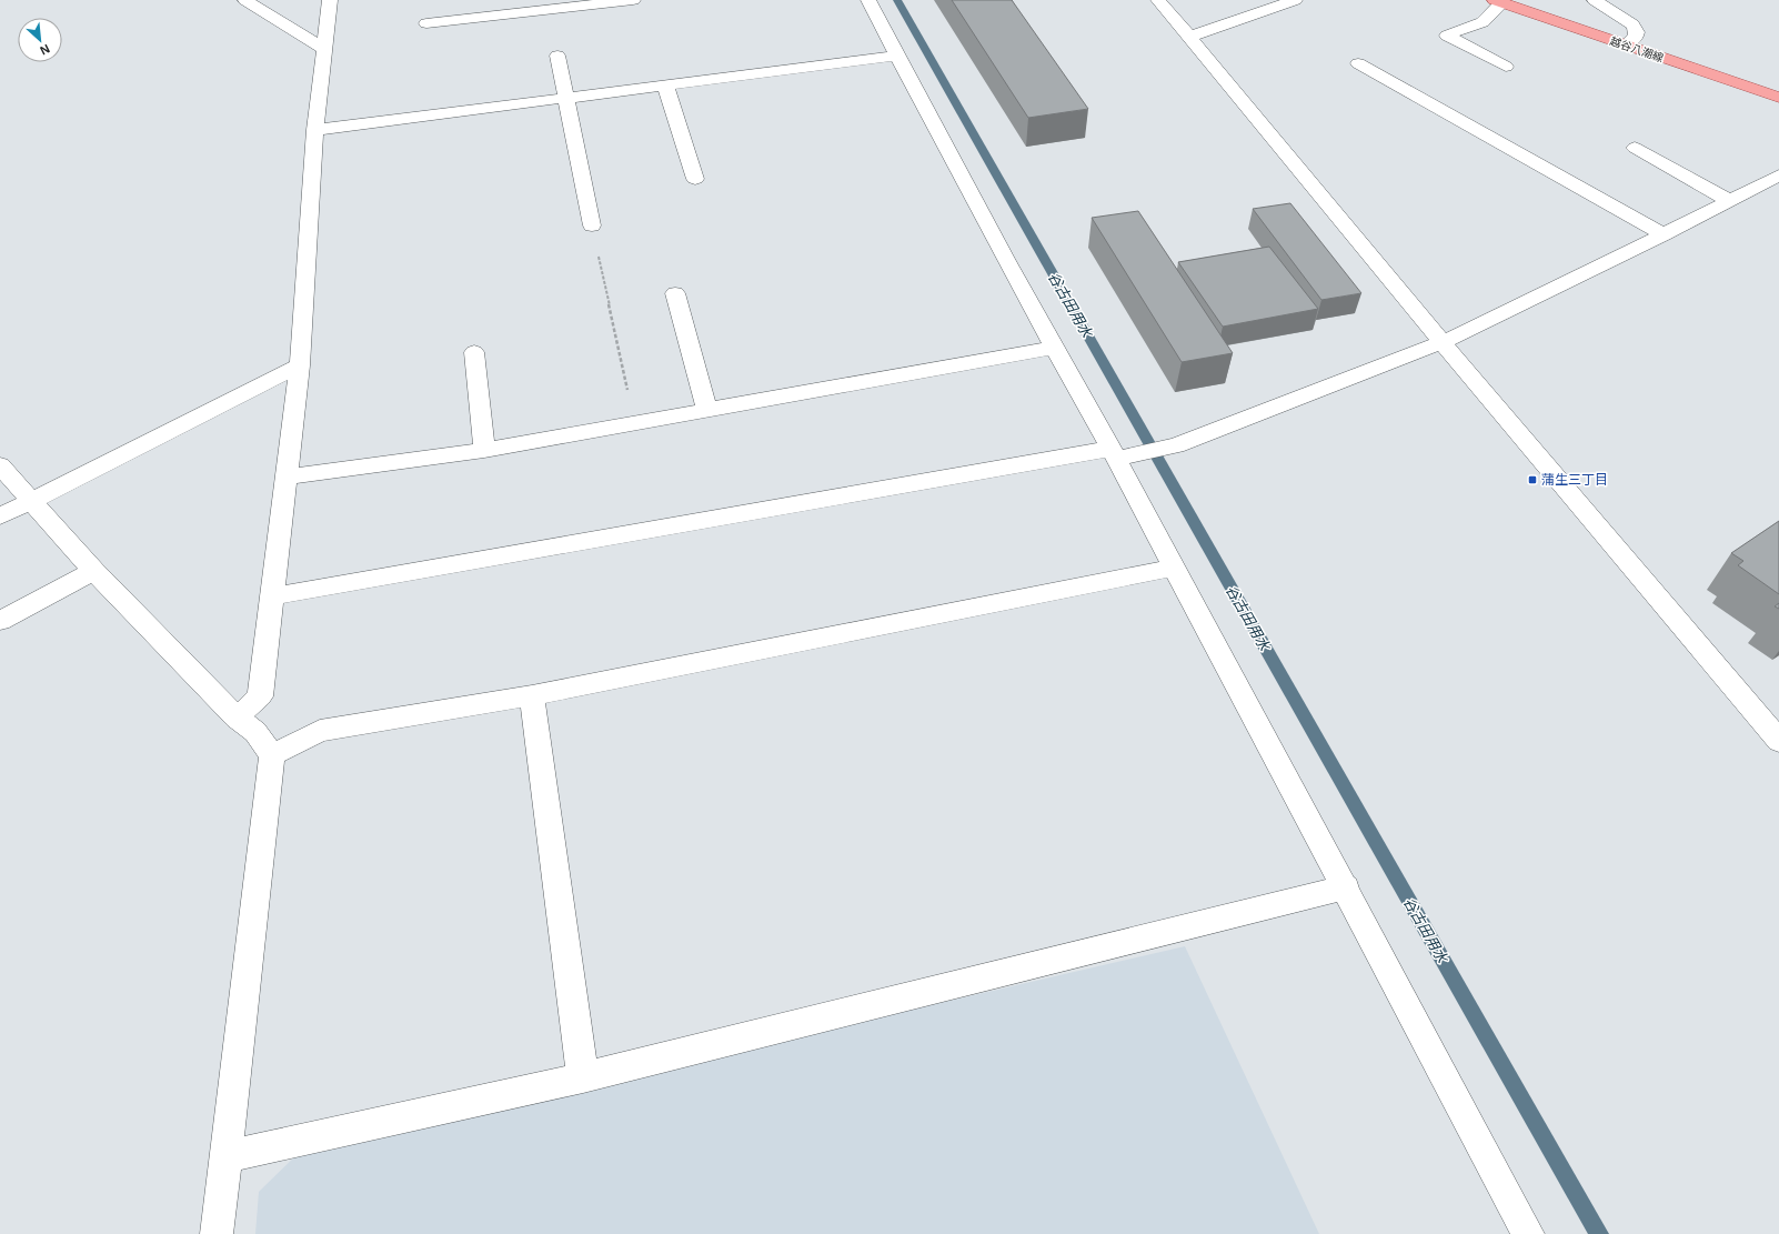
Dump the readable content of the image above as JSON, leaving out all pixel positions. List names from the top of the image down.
{
  "streets": {
    "main road": ["越谷八潮線"]
  },
  "water": ["谷古田用水"],
  "places": {
    "transit": ["蒲生三丁目"]
  },
  "north": "bottom right"
}
